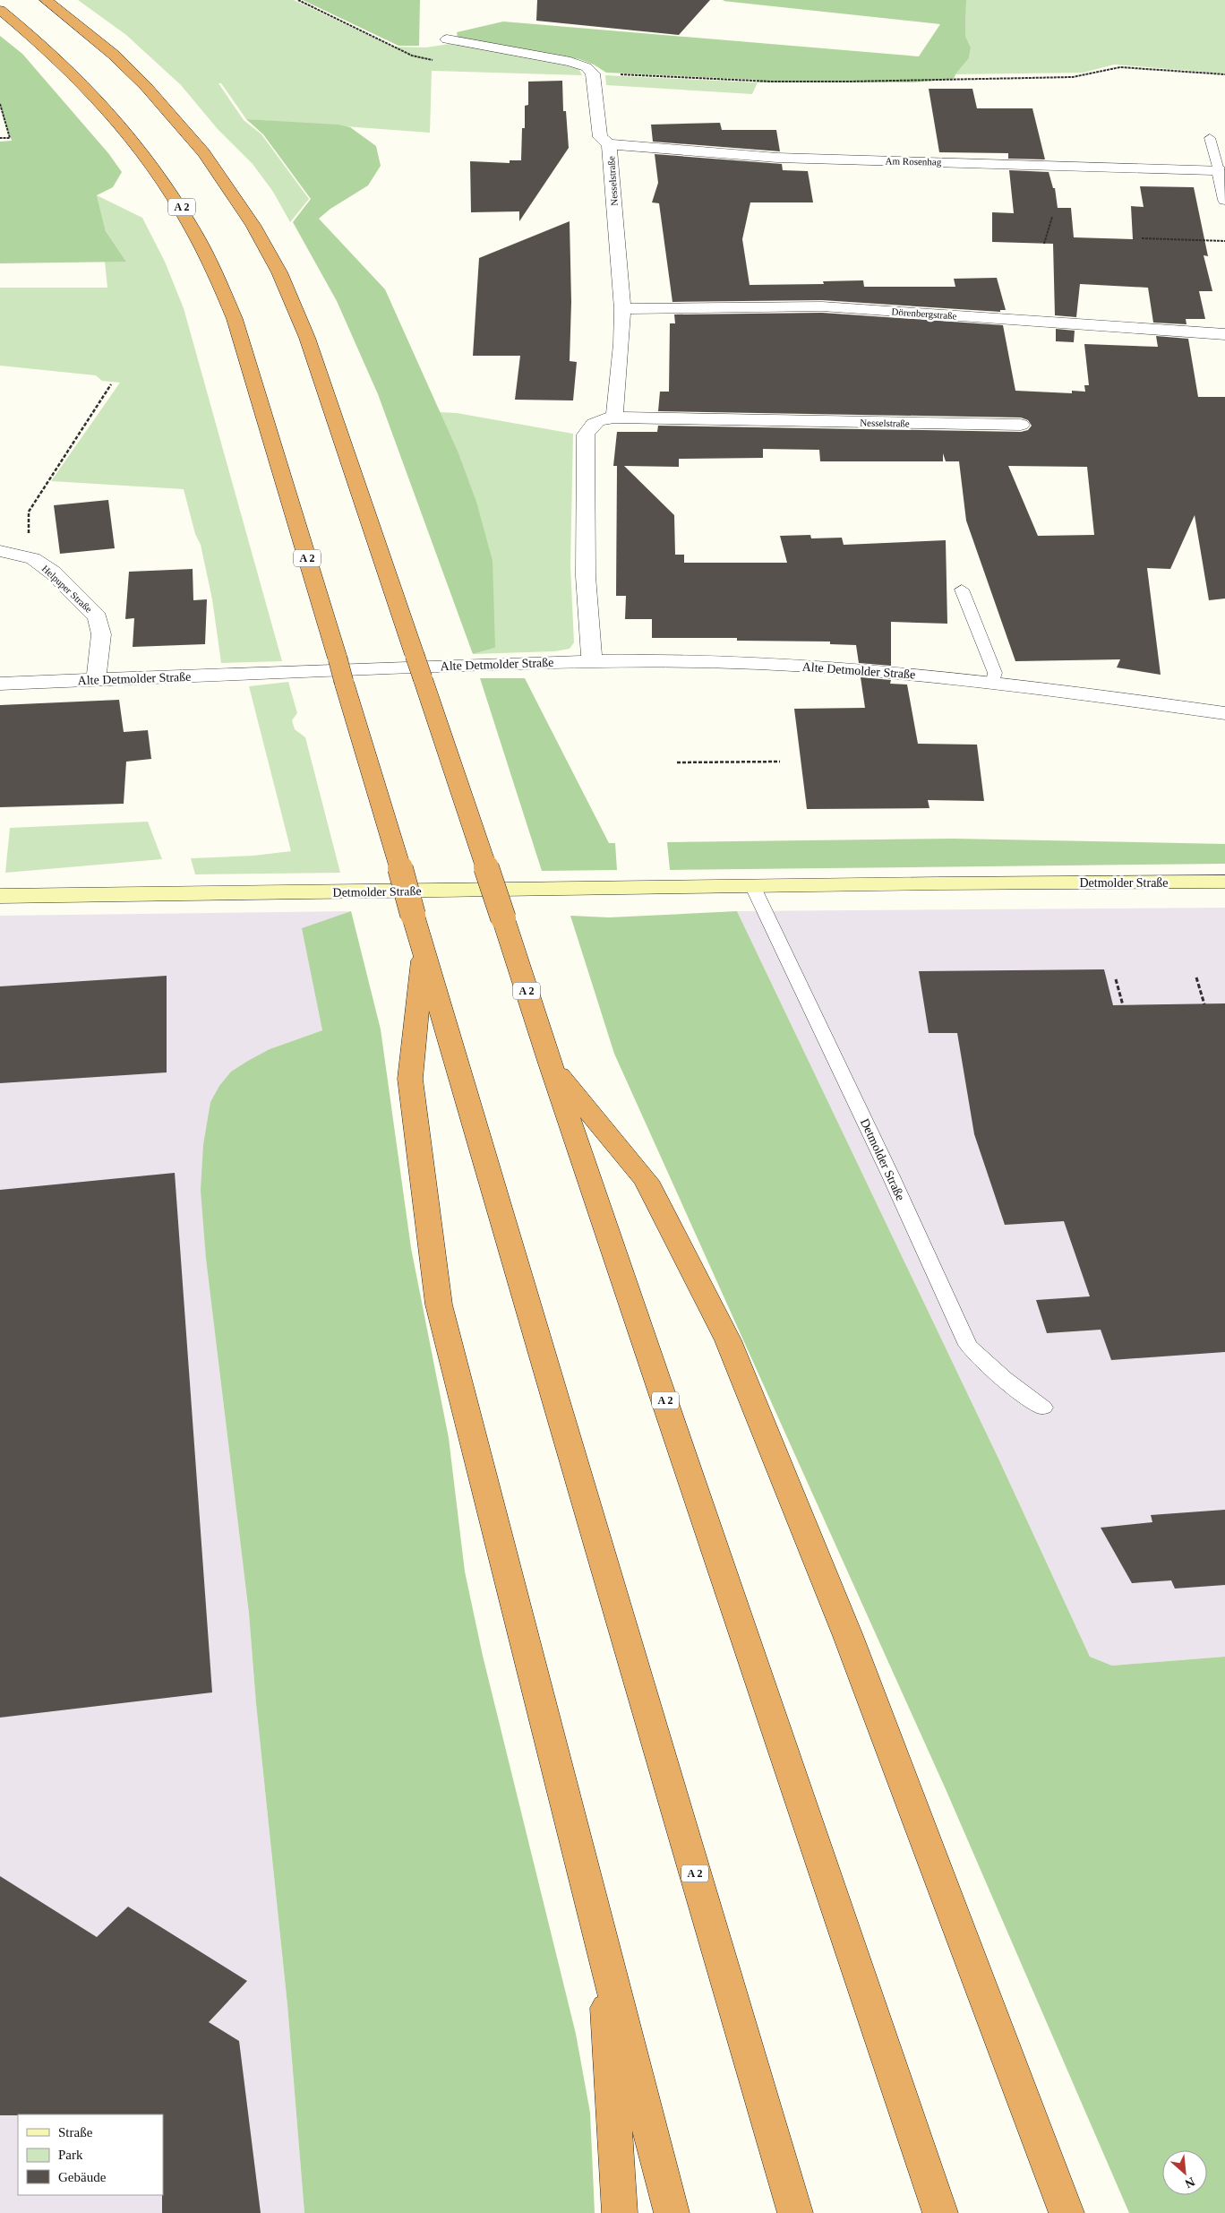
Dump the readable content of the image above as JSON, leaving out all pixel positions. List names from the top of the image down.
{
  "streets": {
    "highway": ["A 2"],
    "street": [
      "Am Rosenhag",
      "Nesselstraße",
      "Dörenbergstraße",
      "Helpuper Straße",
      "Alte Detmolder Straße",
      "Detmolder Straße"
    ]
  },
  "crossings": [
    ["Am Rosenhag", "Nesselstraße"],
    ["Nesselstraße", "Dörenbergstraße"],
    ["Nesselstraße", "Alte Detmolder Straße"],
    ["Helpuper Straße", "Alte Detmolder Straße"]
  ],
  "legend": ["Straße", "Park", "Gebäude"],
  "north": "bottom right"
}
